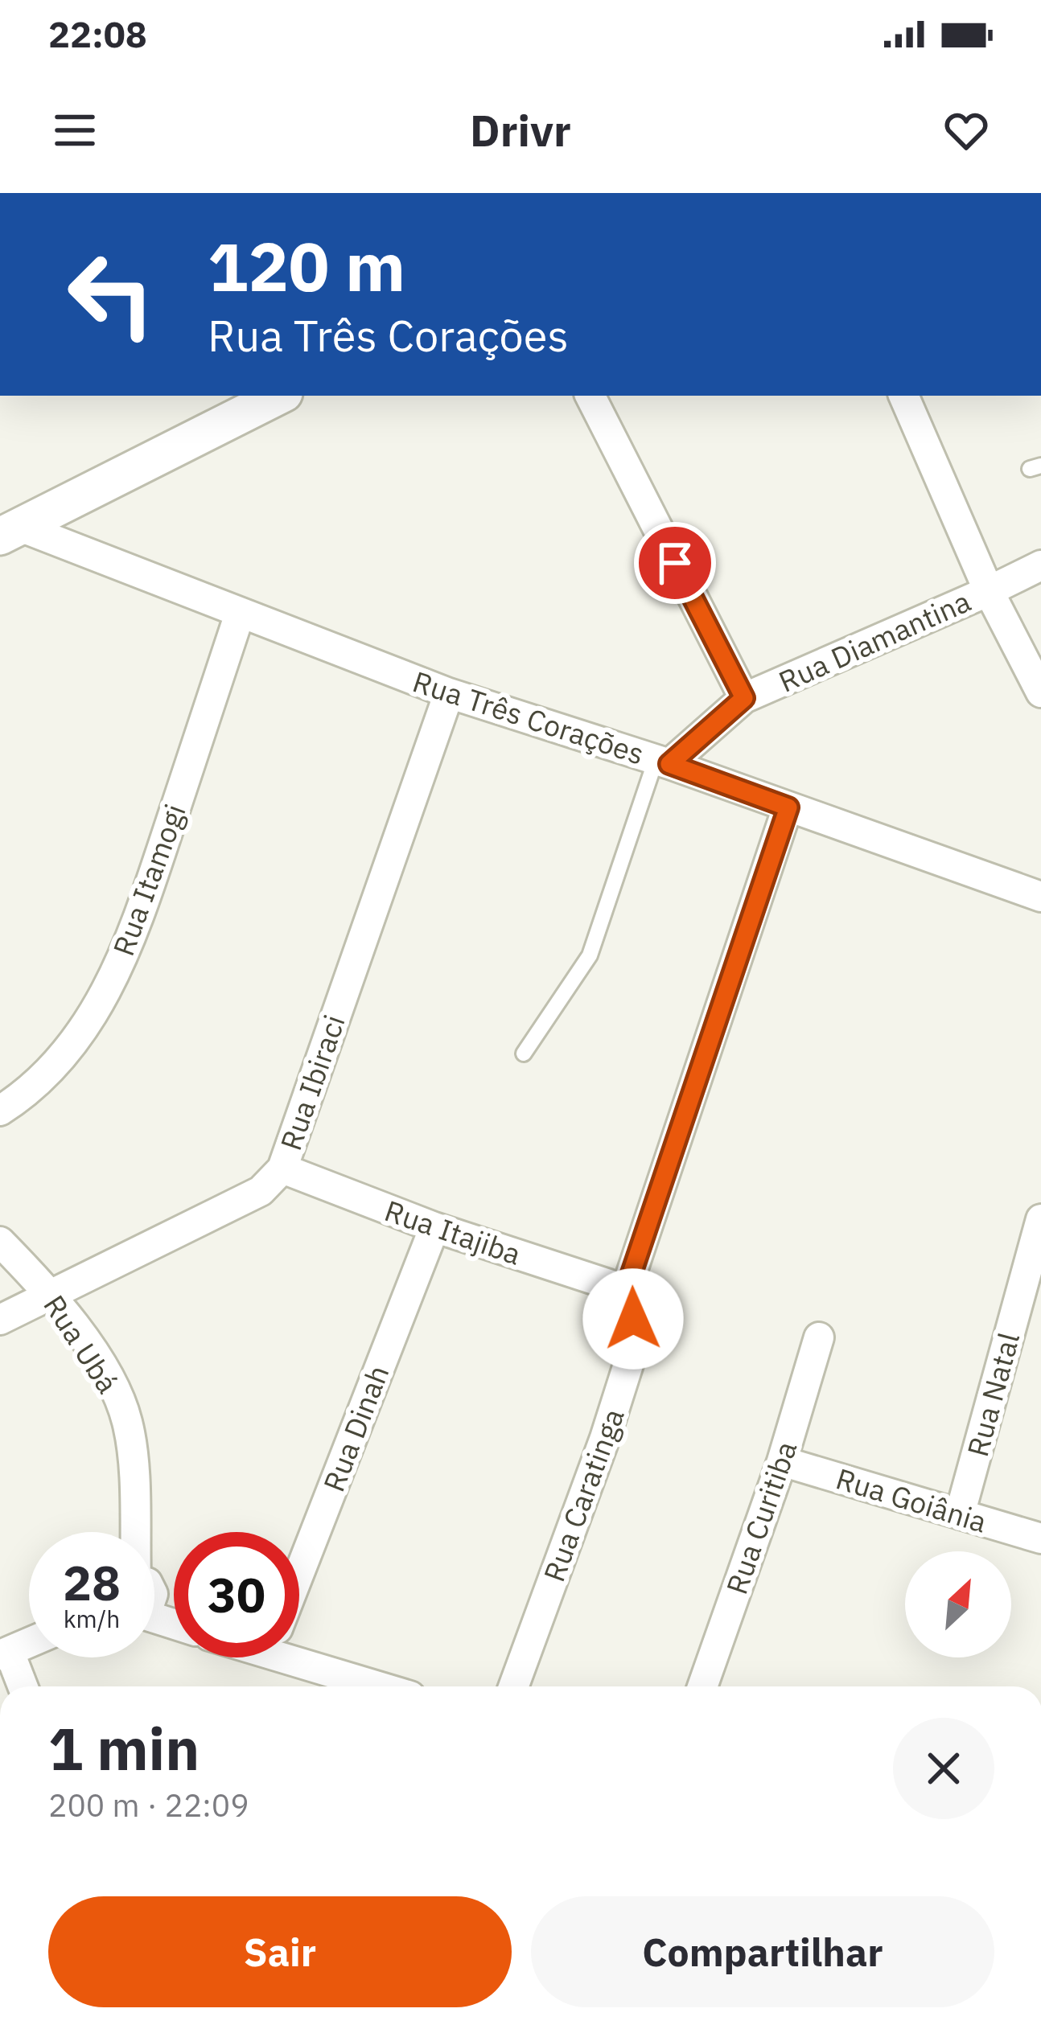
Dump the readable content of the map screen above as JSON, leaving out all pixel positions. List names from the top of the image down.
{
  "streets": {
    "street": [
      "Rua Diamantina",
      "Rua Três Corações",
      "Rua Itamogi",
      "Rua Ibiraci",
      "Rua Itajiba",
      "Rua Ubá",
      "Rua Natal",
      "Rua Dinah",
      "Rua Caratinga",
      "Rua Goiânia",
      "Rua Curitiba"
    ]
  },
  "crossings": [
    ["Rua Diamantina", "Rua Três Corações"],
    ["Rua Três Corações", "Rua Itamogi"],
    ["Rua Três Corações", "Rua Ibiraci"],
    ["Rua Ibiraci", "Rua Itajiba"],
    ["Rua Ibiraci", "Rua Ubá"],
    ["Rua Itajiba", "Rua Dinah"],
    ["Rua Itajiba", "Rua Caratinga"],
    ["Rua Natal", "Rua Goiânia"],
    ["Rua Goiânia", "Rua Curitiba"]
  ],
  "north": "top right",
  "page": {
    "status": "22:08",
    "header": "Drivr",
    "turn": ["120 m", "Rua Três Corações"],
    "speed": "28 km/h",
    "limit": "30",
    "heading": ["1 min", "200 m · 22:09"],
    "buttons": ["Sair", "Compartilhar"]
  }
}
